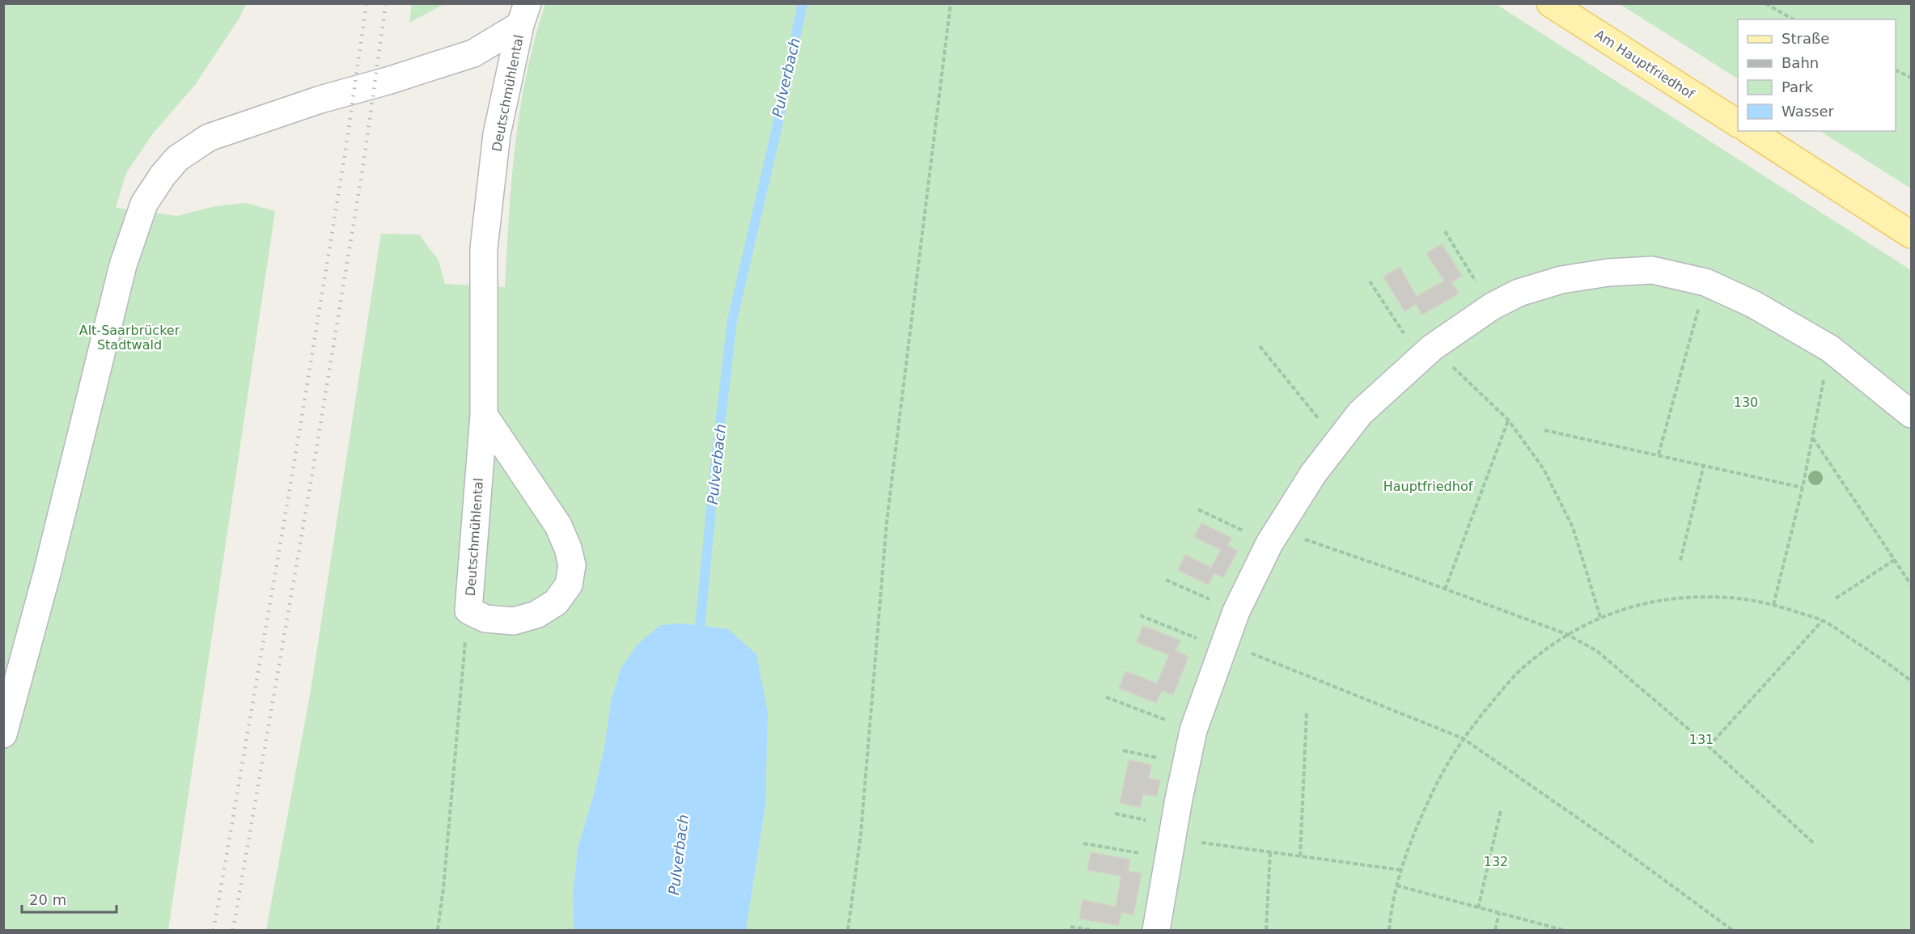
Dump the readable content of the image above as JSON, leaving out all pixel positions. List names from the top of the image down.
{
  "streets": {
    "main road": ["Am Hauptfriedhof"],
    "lane": ["Deutschmühlental"]
  },
  "water": ["Pulverbach"],
  "parks": [
    "Alt-Saarbrücker Stadtwald",
    "130",
    "Hauptfriedhof",
    "131",
    "132"
  ],
  "legend": [
    "Straße",
    "Bahn",
    "Park",
    "Wasser"
  ],
  "scale_bar": "20 m"
}
